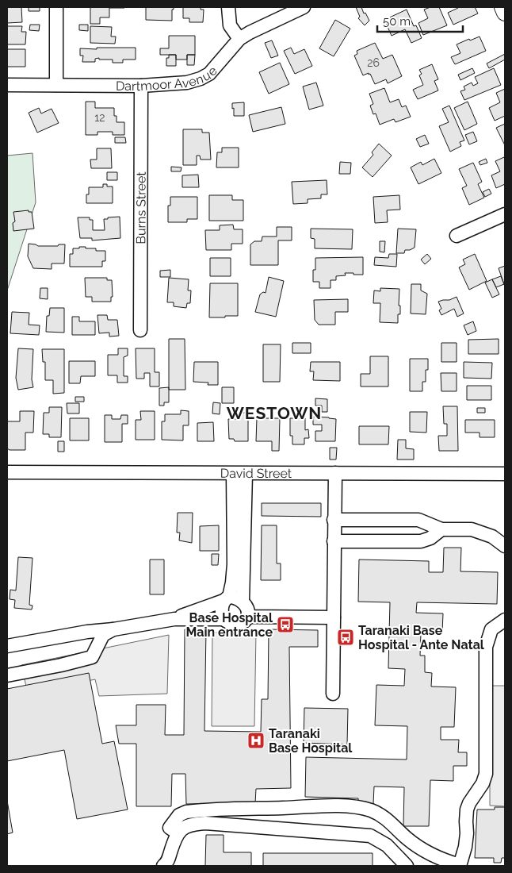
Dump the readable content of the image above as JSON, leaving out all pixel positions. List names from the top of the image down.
{
  "streets": {
    "street": ["Dartmoor Avenue", "Burns Street", "David Street"]
  },
  "crossings": [
    ["Dartmoor Avenue", "Burns Street"]
  ],
  "districts": ["WESTOWN"],
  "places": {
    "bus stop": ["Base Hospital Main entrance", "Taranaki Base Hospital - Ante Natal"],
    "hospital": ["Taranaki Base Hospital"]
  },
  "house_numbers": ["26", "12"],
  "scale_bar": "50 m"
}
